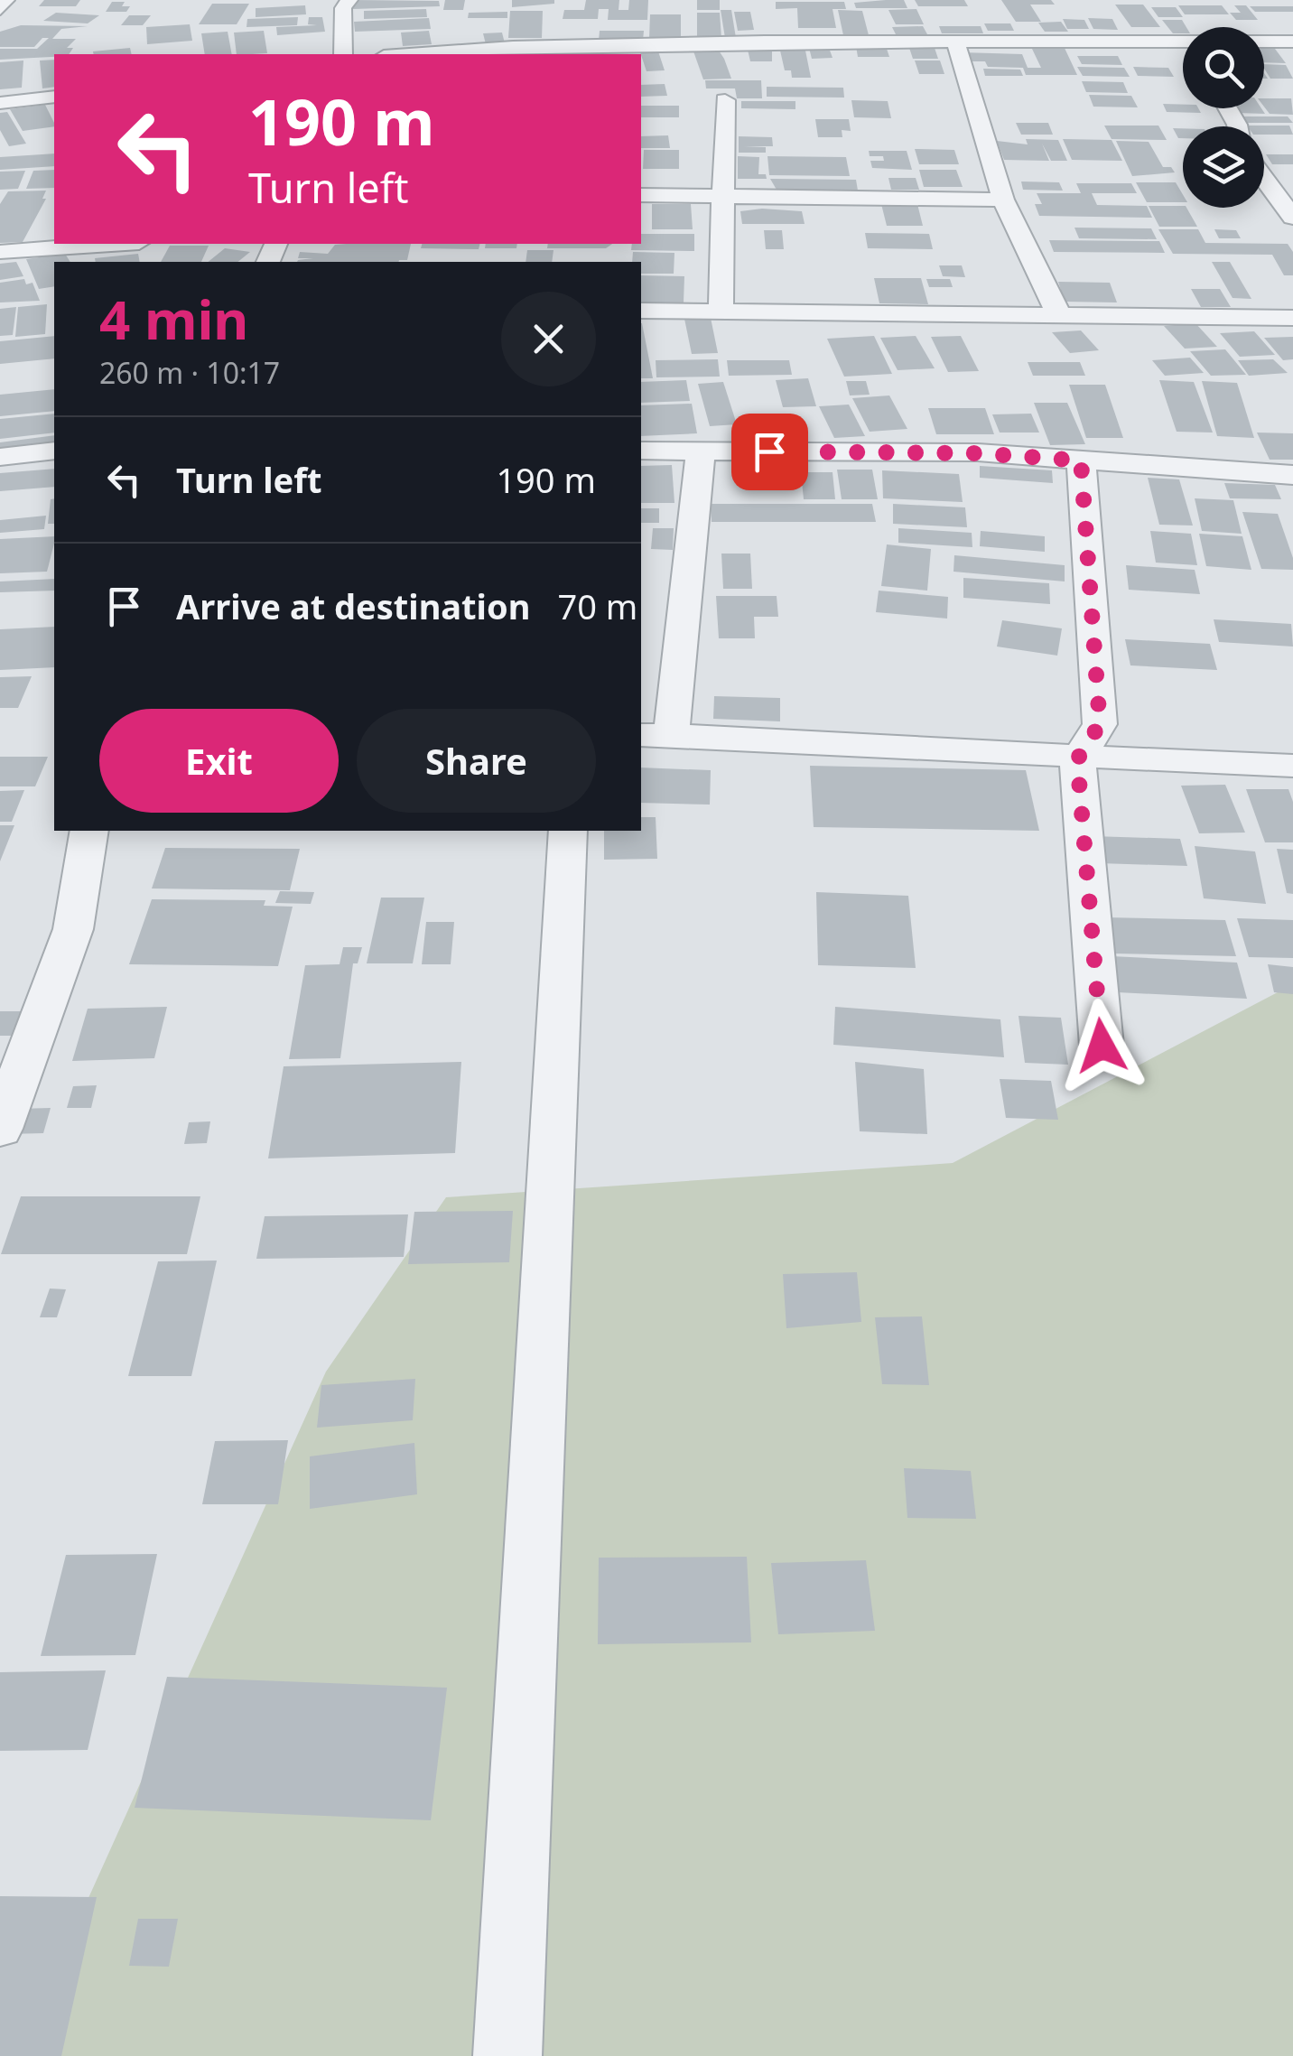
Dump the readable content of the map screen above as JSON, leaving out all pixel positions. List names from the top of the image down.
{
  "page": {
    "turn": ["190 m", "Turn left"],
    "heading": ["4 min", "260 m · 10:17"],
    "list": [
      {
        "name": "Turn left",
        "value": "190 m"
      },
      {
        "name": "Arrive at destination",
        "value": "70 m"
      }
    ],
    "buttons": ["Exit", "Share"]
  }
}
